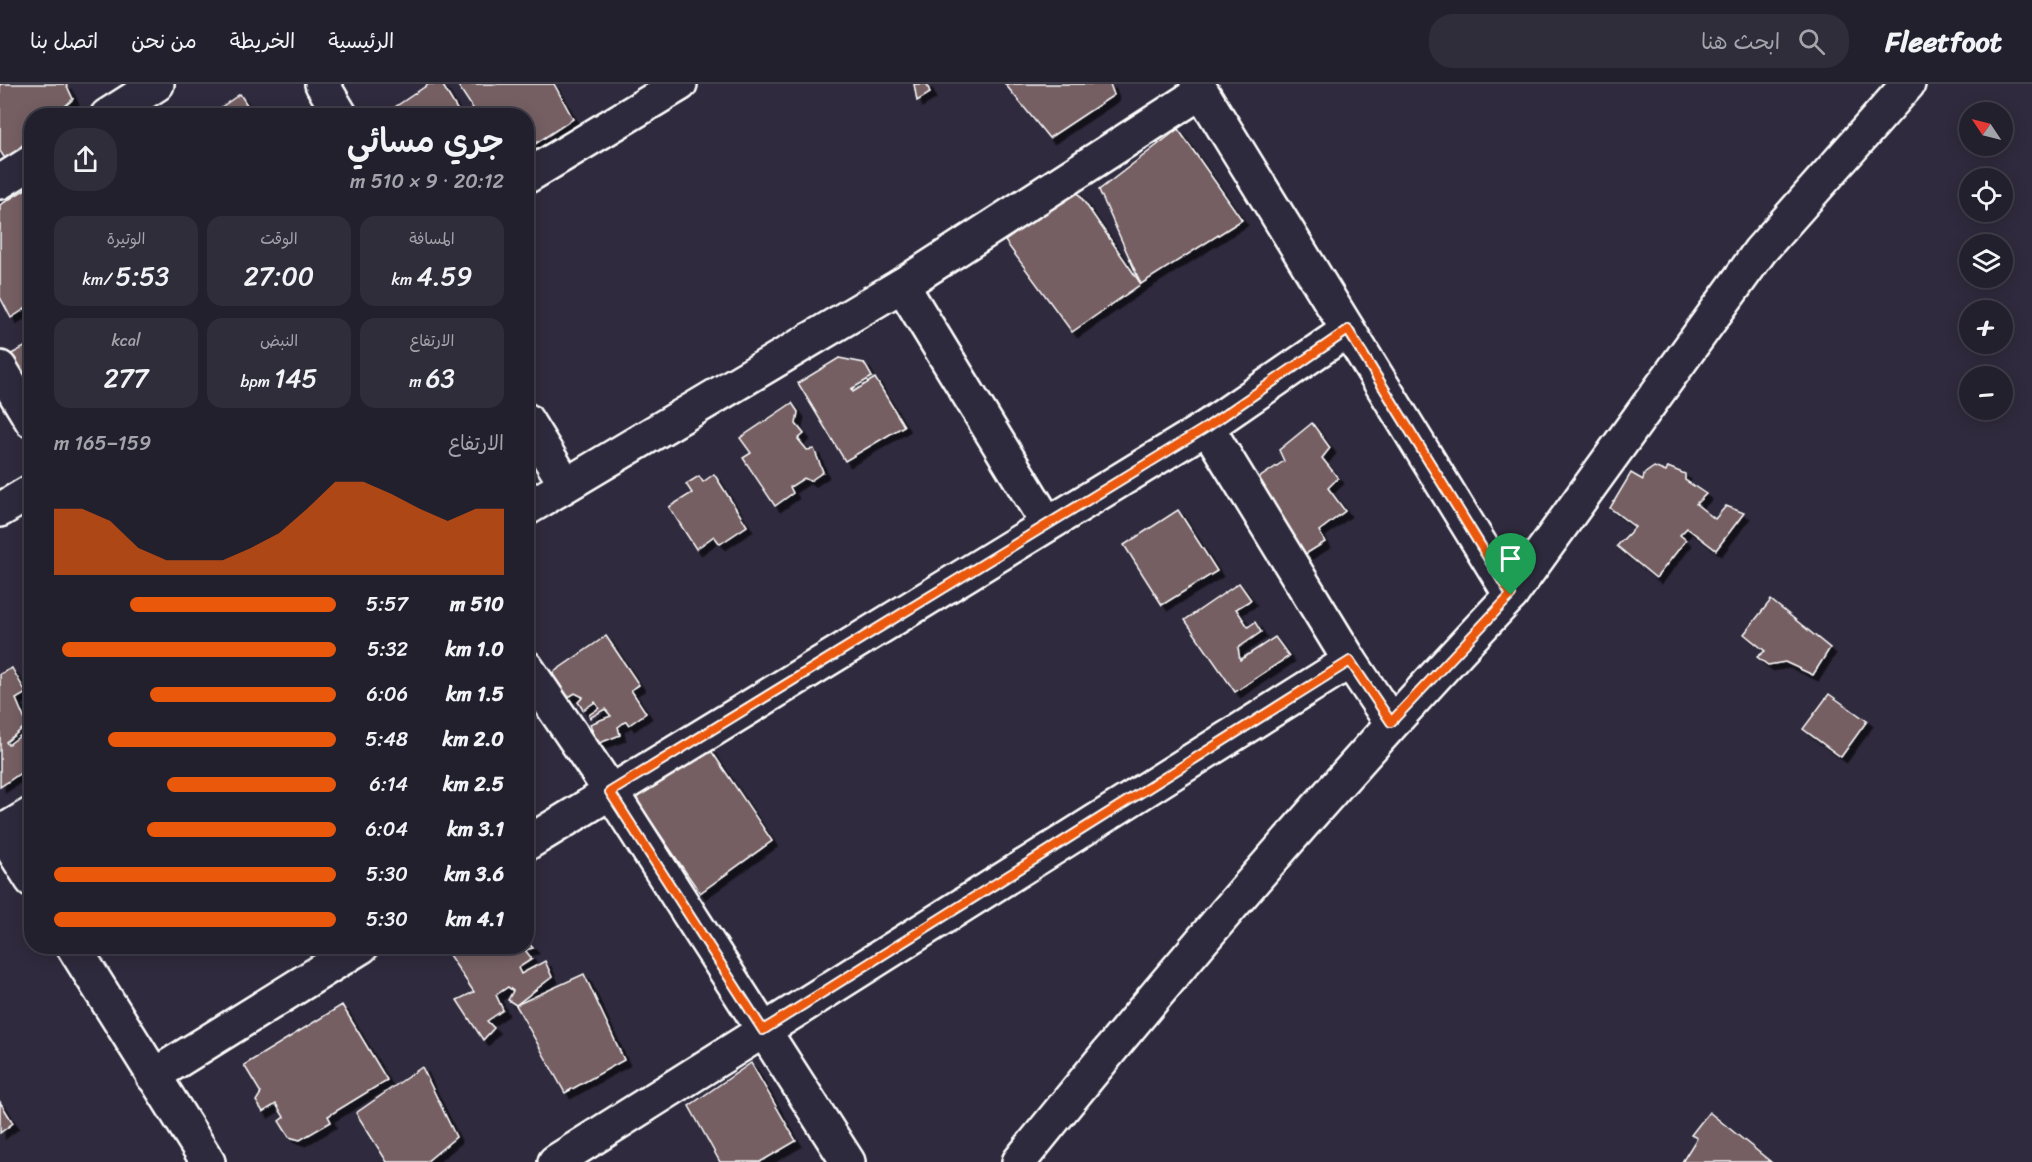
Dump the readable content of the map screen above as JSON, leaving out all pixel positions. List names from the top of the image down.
{
  "north": "top left",
  "page": {
    "header": "Fleetfoot",
    "search": "ابحث هنا",
    "nav": [
      "الرئيسية",
      "الخريطة",
      "من نحن",
      "اتصل بنا"
    ],
    "map_buttons": ["+", "−"],
    "heading": ["جري مسائي", "20:12 · 9 × 510 m"],
    "stats": [
      ["المسافة", "4.59 km"],
      ["الوقت", "27:00"],
      ["الوتيرة", "5:53 /km"],
      ["الارتفاع", "63 m"],
      ["النبض", "145 bpm"],
      ["kcal", "277"]
    ],
    "chart": ["الارتفاع", "159–165 m"],
    "list": [
      {
        "name": "510 m",
        "note": "5:57"
      },
      {
        "name": "1.0 km",
        "note": "5:32"
      },
      {
        "name": "1.5 km",
        "note": "6:06"
      },
      {
        "name": "2.0 km",
        "note": "5:48"
      },
      {
        "name": "2.5 km",
        "note": "6:14"
      },
      {
        "name": "3.1 km",
        "note": "6:04"
      },
      {
        "name": "3.6 km",
        "note": "5:30"
      },
      {
        "name": "4.1 km",
        "note": "5:30"
      }
    ]
  }
}
